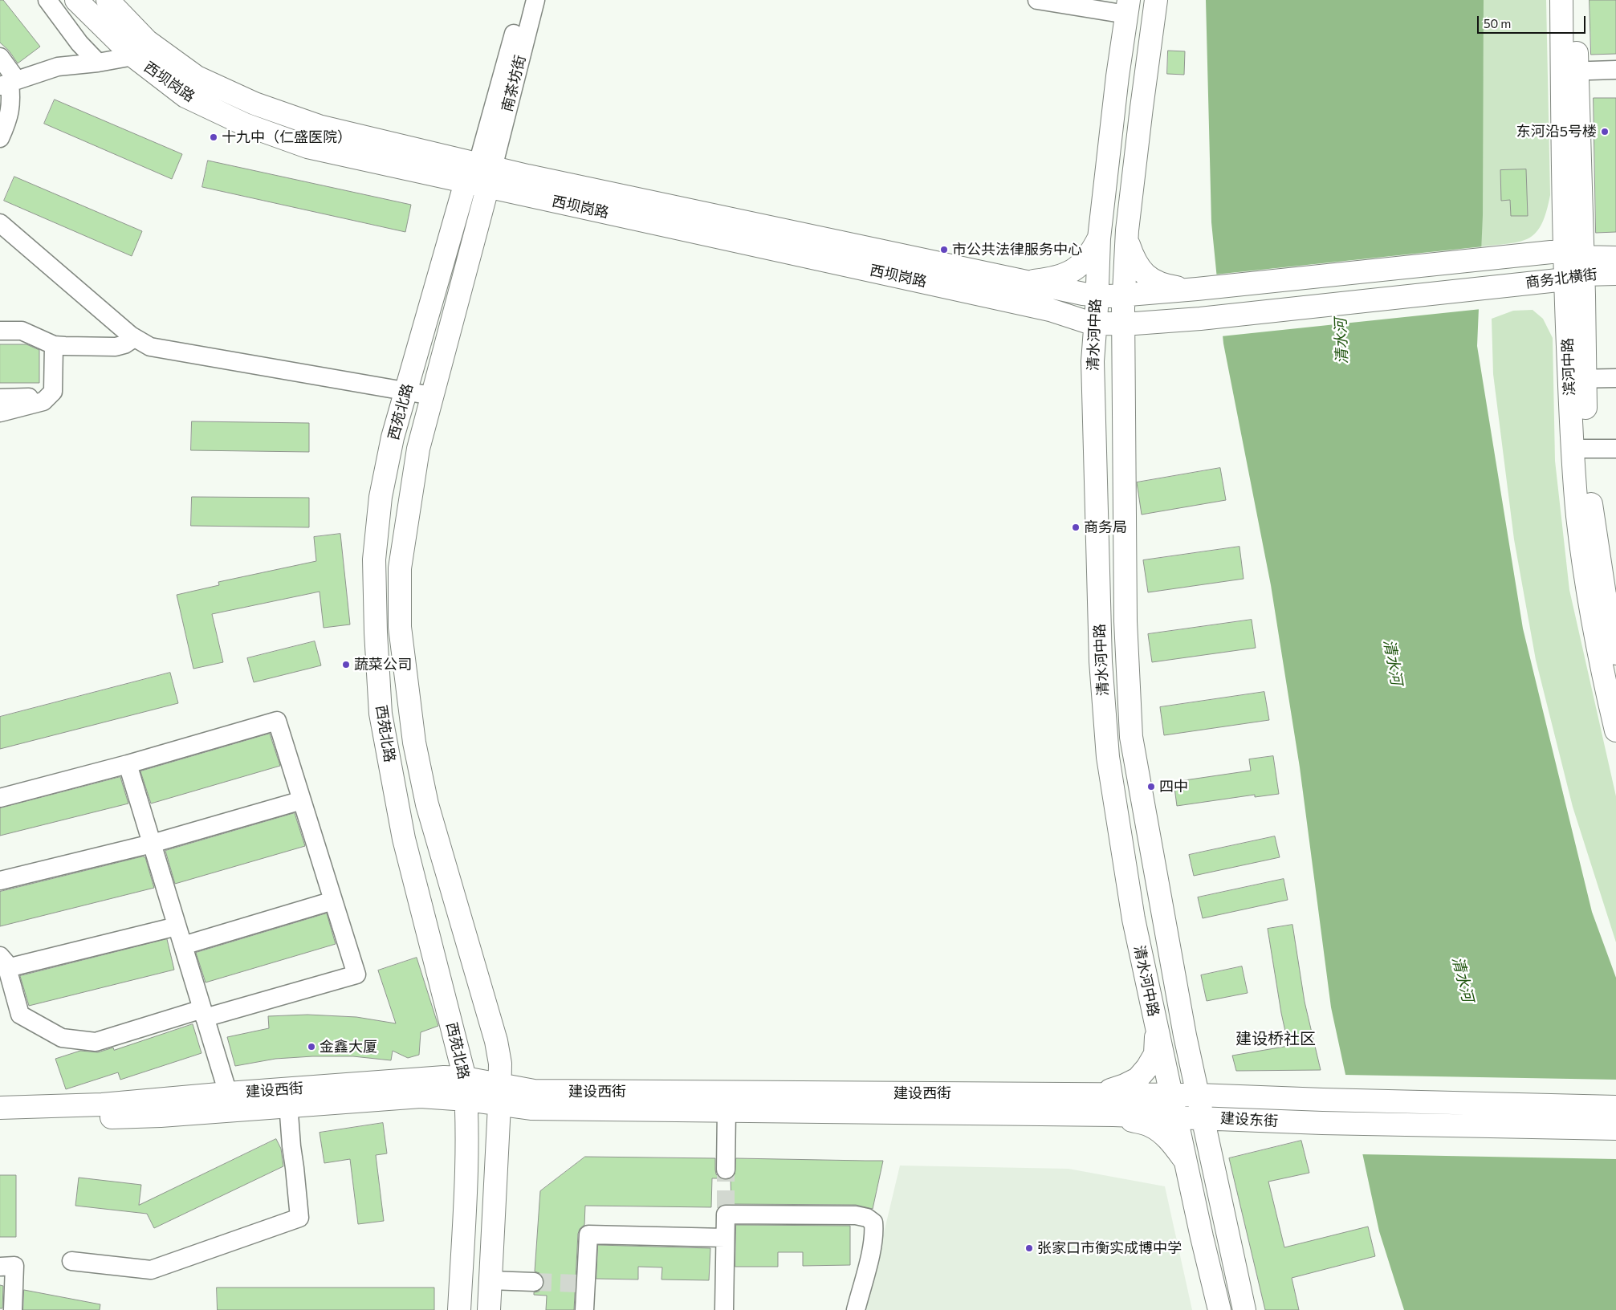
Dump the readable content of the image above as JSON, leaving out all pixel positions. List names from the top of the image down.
{
  "streets": {
    "main road": [
      "西坝岗路",
      "商务北横街",
      "清水河中路",
      "滨河中路",
      "西苑北路",
      "建设西街",
      "建设东街"
    ],
    "street": ["南茶坊街"]
  },
  "crossings": [
    ["西坝岗路", "南茶坊街"],
    ["西坝岗路", "清水河中路"],
    ["西坝岗路", "西苑北路"],
    ["南茶坊街", "西苑北路"],
    ["商务北横街", "滨河中路"],
    ["清水河中路", "建设西街"],
    ["清水河中路", "建设东街"],
    ["西苑北路", "建设西街"],
    ["建设西街", "建设东街"]
  ],
  "districts": ["建设桥社区"],
  "water": ["清水河"],
  "places": [
    "东河沿5号楼",
    "十九中（仁盛医院）",
    "市公共法律服务中心",
    "商务局",
    "蔬菜公司",
    "四中",
    "金鑫大厦",
    "张家口市衡实成博中学"
  ],
  "scale_bar": "50 m"
}
